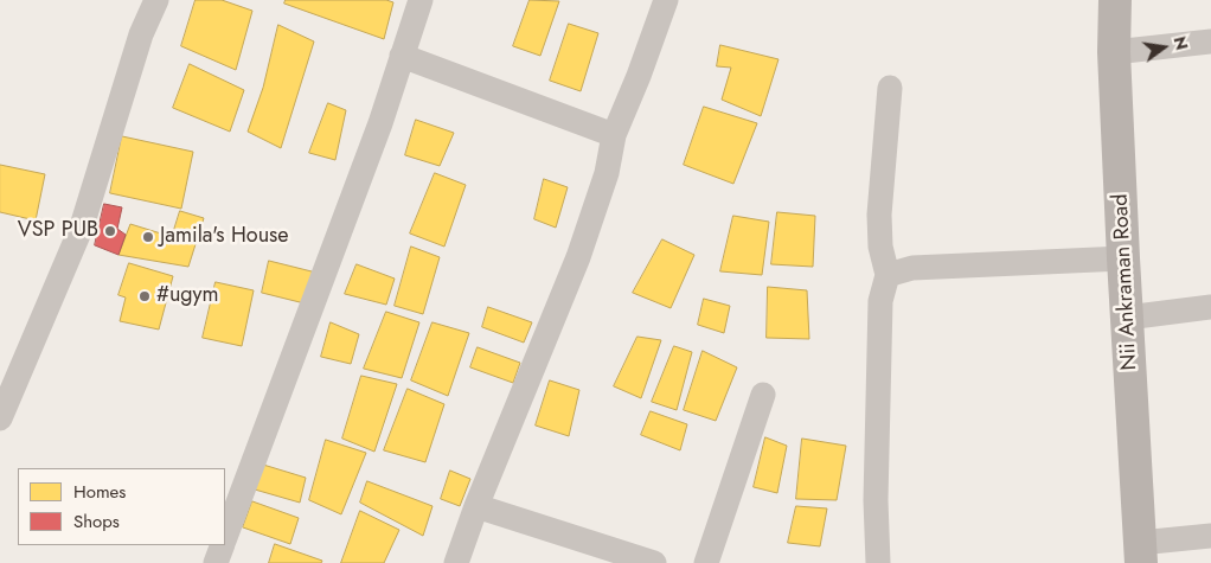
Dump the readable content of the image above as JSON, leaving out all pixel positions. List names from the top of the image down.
{
  "streets": {
    "street": ["Nii Ankraman Road"]
  },
  "places": ["VSP PUB", "Jamila's House", "#ugym"],
  "legend": ["Homes", "Shops"],
  "north": "right"
}
